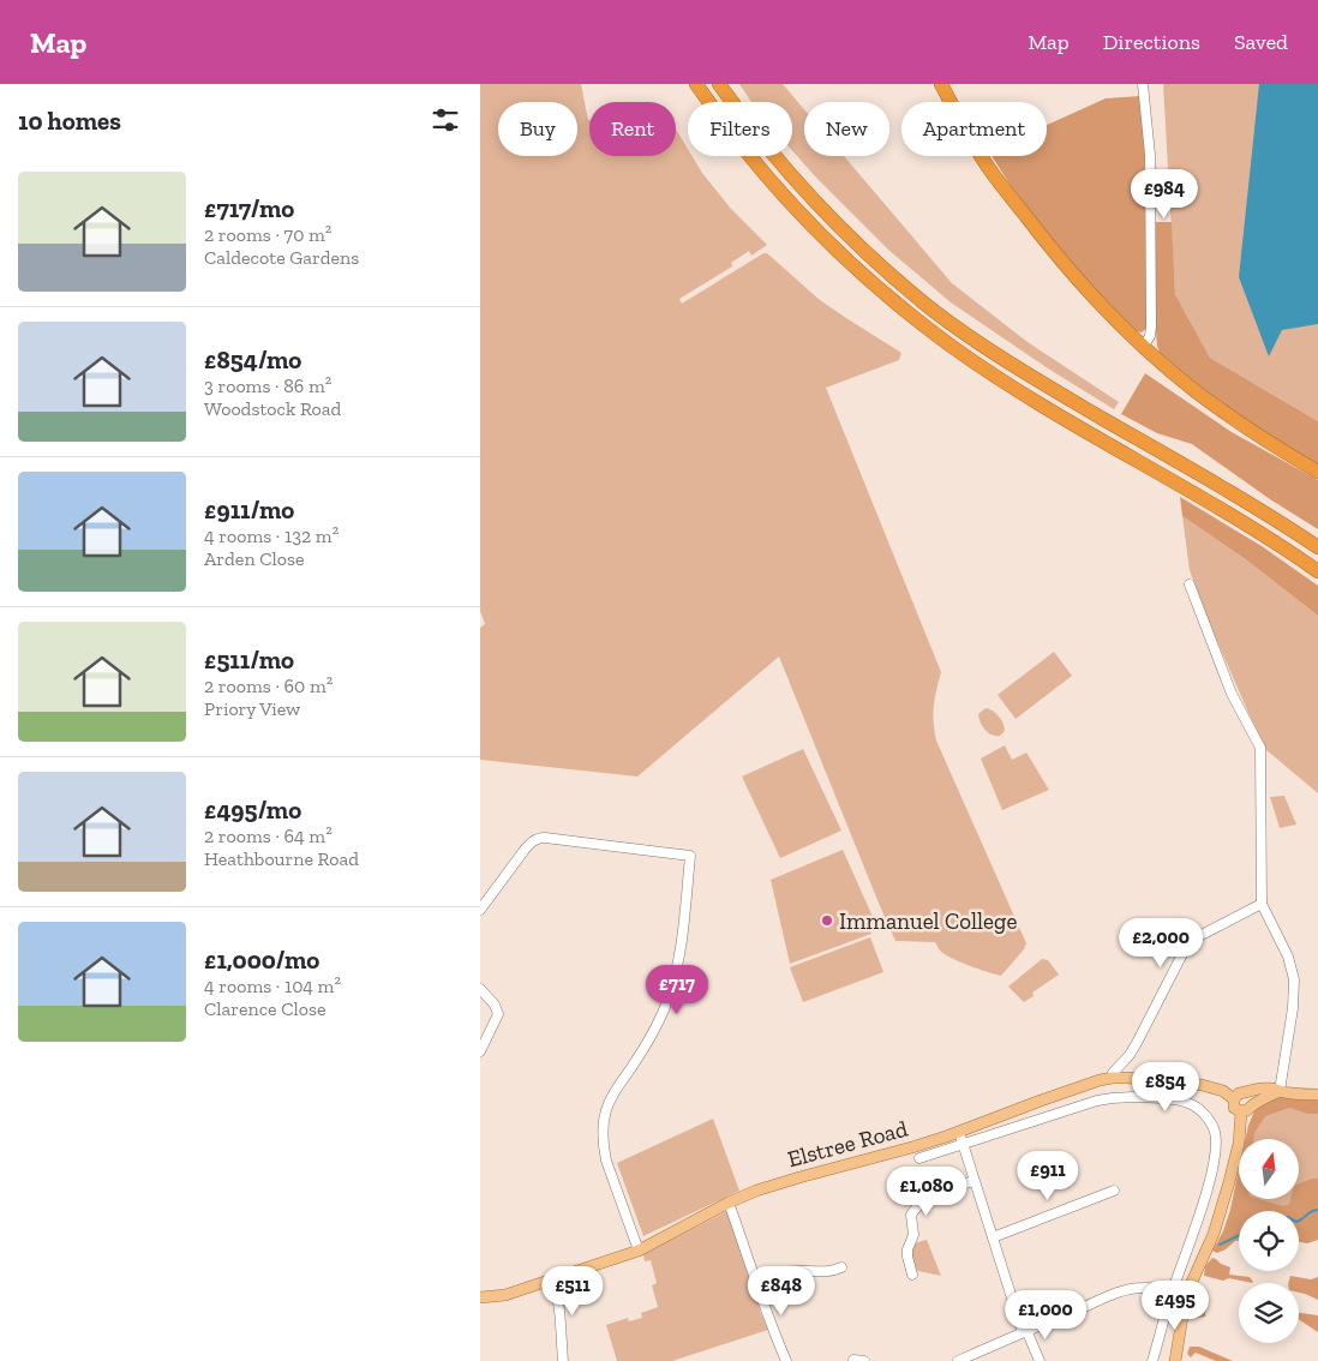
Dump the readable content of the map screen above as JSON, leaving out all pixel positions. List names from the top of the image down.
{
  "streets": {
    "main road": ["Elstree Road"]
  },
  "places": ["Immanuel College"],
  "north": "top",
  "page": {
    "header": "Map",
    "nav": ["Map", "Directions", "Saved"],
    "heading": "10 homes",
    "chip": [
      "Buy",
      "Rent",
      "Filters",
      "New",
      "Apartment"
    ],
    "list": [
      {
        "name": "£717/mo",
        "note": "2 rooms · 70 m² · Caldecote Gardens"
      },
      {
        "name": "£854/mo",
        "note": "3 rooms · 86 m² · Woodstock Road"
      },
      {
        "name": "£911/mo",
        "note": "4 rooms · 132 m² · Arden Close"
      },
      {
        "name": "£511/mo",
        "note": "2 rooms · 60 m² · Priory View"
      },
      {
        "name": "£495/mo",
        "note": "2 rooms · 64 m² · Heathbourne Road"
      },
      {
        "name": "£1,000/mo",
        "note": "4 rooms · 104 m² · Clarence Close"
      }
    ],
    "price": [
      "£984",
      "£2,000",
      "£717",
      "£854",
      "£911",
      "£1,080",
      "£511",
      "£848",
      "£495",
      "£1,000"
    ]
  }
}
